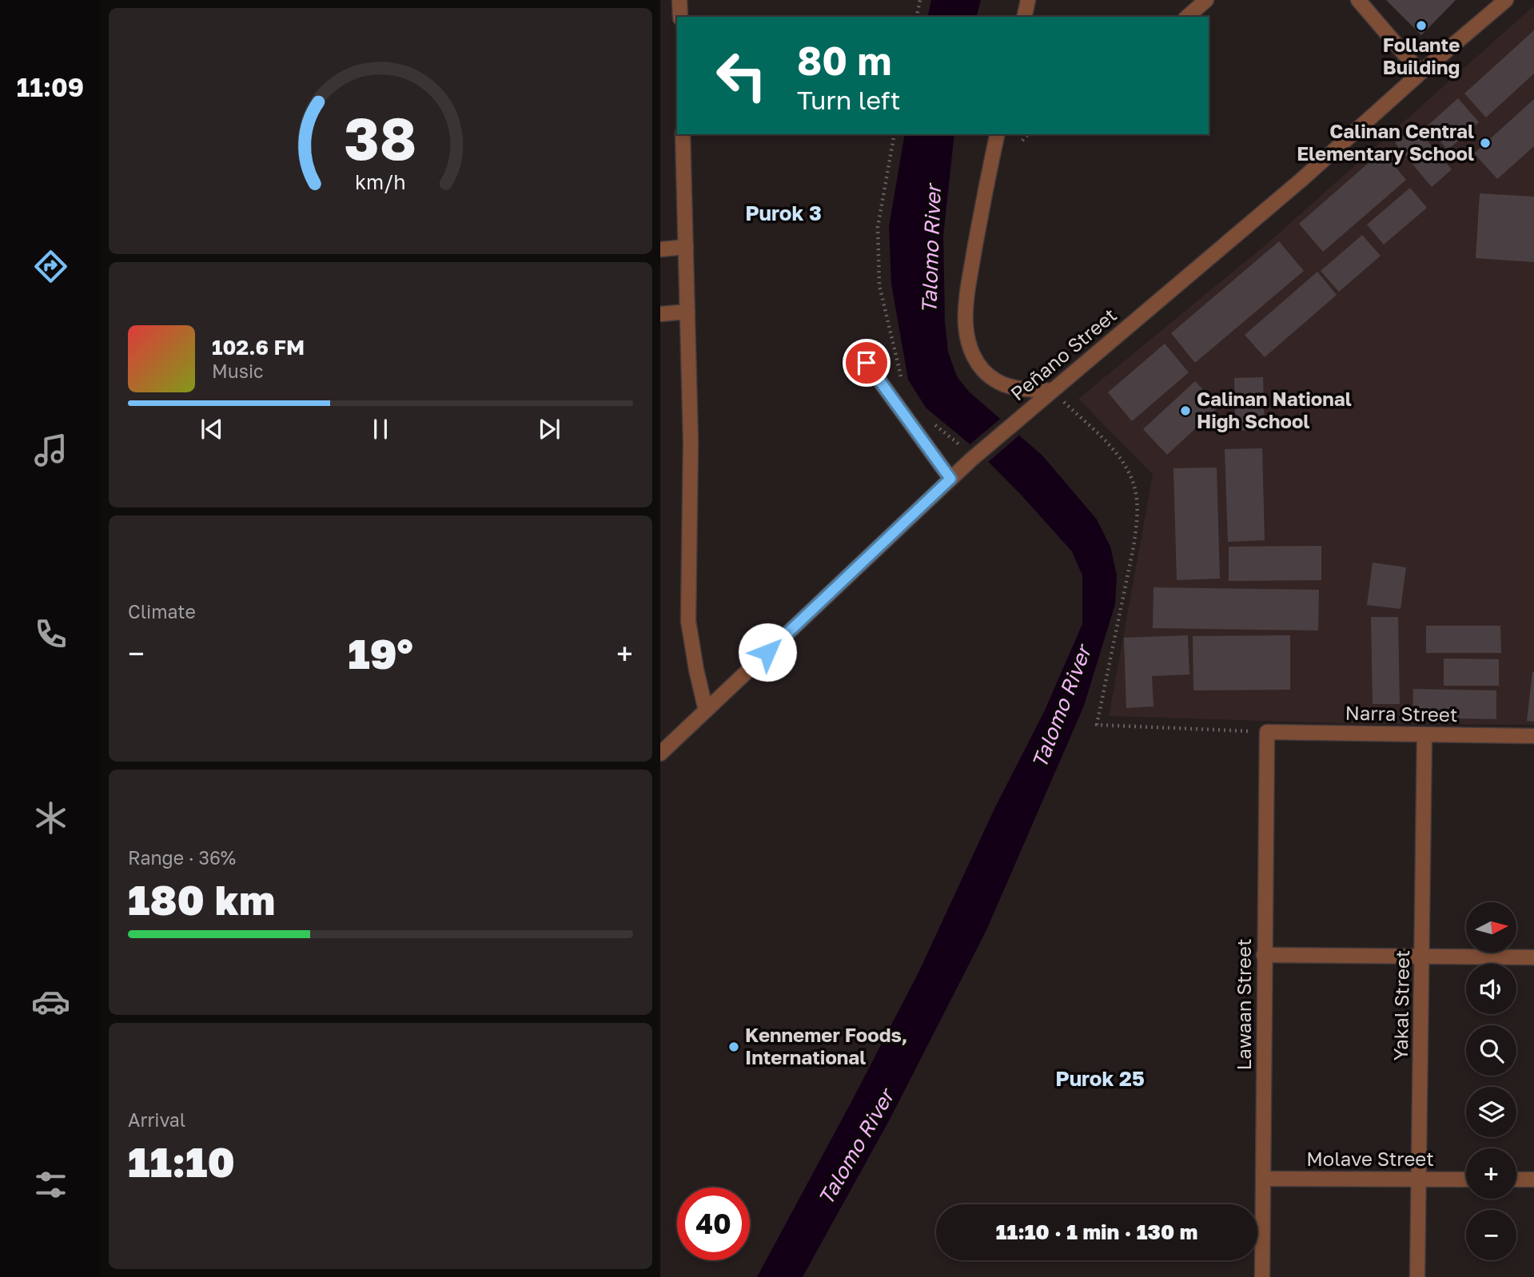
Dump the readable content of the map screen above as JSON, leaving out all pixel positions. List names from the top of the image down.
{
  "streets": {
    "street": [
      "Peñano Street",
      "Narra Street",
      "Lawaan Street",
      "Yakal Street",
      "Molave Street"
    ]
  },
  "crossings": [
    ["Narra Street", "Lawaan Street"],
    ["Narra Street", "Yakal Street"],
    ["Lawaan Street", "Molave Street"],
    ["Yakal Street", "Molave Street"]
  ],
  "districts": ["Purok 3", "Purok 25"],
  "water": ["Talomo River"],
  "places": [
    "Follante Building",
    "Calinan Central Elementary School",
    "Calinan National High School",
    "Kennemer Foods, International"
  ],
  "north": "right",
  "page": {
    "tabs": "11:09",
    "turn": ["80 m", "Turn left"],
    "song": ["102.6 FM", "Music"],
    "tile": [
      "Climate",
      ["Range · 36%", "180 km"],
      ["Arrival", "11:10"]
    ],
    "heat": ["−", "19°", "+"],
    "map_buttons": ["+", "−"],
    "limit": "40",
    "trip": "11:10 · 1 min · 130 m",
    "gauge": ["38", "km/h"]
  }
}
